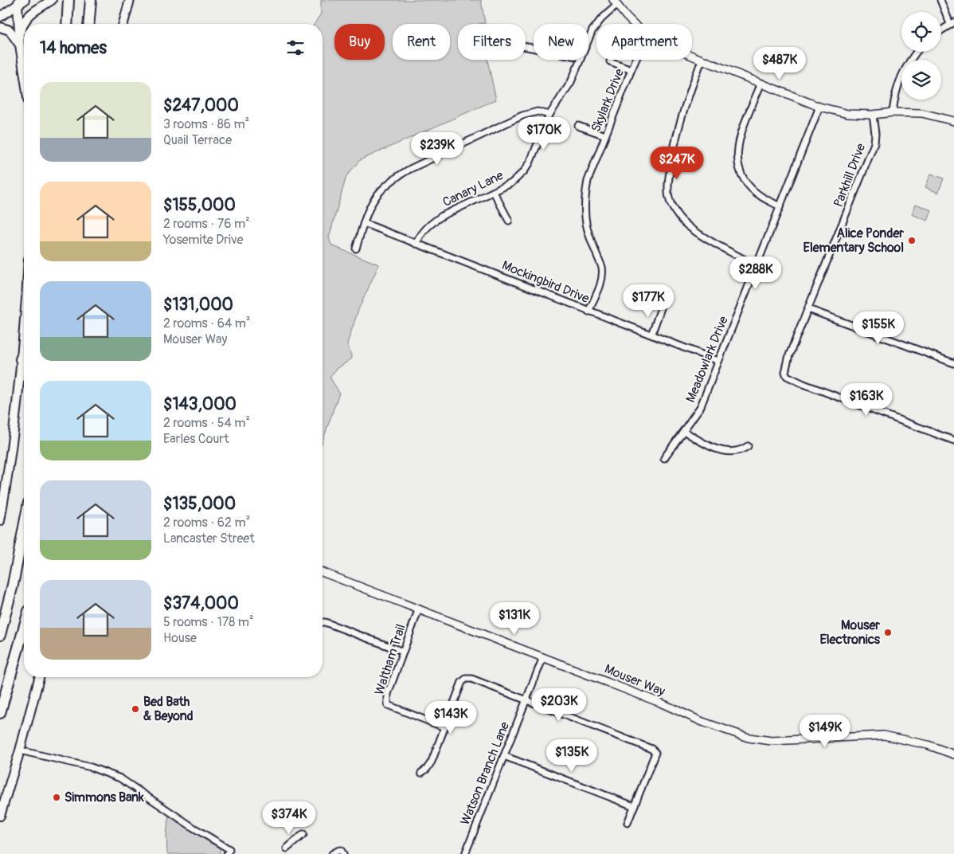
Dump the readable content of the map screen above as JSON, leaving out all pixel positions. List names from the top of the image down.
{
  "streets": {
    "street": [
      "Skylark Drive",
      "Parkhill Drive",
      "Canary Lane",
      "Mockingbird Drive",
      "Meadowlark Drive",
      "Waltham Trail",
      "Mouser Way",
      "Watson Branch Lane"
    ]
  },
  "crossings": [
    ["Skylark Drive", "Mockingbird Drive"],
    ["Canary Lane", "Mockingbird Drive"],
    ["Mockingbird Drive", "Meadowlark Drive"],
    ["Waltham Trail", "Mouser Way"],
    ["Mouser Way", "Watson Branch Lane"]
  ],
  "places": [
    "Alice Ponder Elementary School",
    "Mouser Electronics",
    "Bed Bath & Beyond",
    "Simmons Bank"
  ],
  "page": {
    "chip": [
      "Buy",
      "Rent",
      "Filters",
      "New",
      "Apartment"
    ],
    "heading": "14 homes",
    "price": [
      "$487K",
      "$170K",
      "$239K",
      "$247K",
      "$288K",
      "$177K",
      "$155K",
      "$163K",
      "$131K",
      "$203K",
      "$143K",
      "$149K",
      "$135K",
      "$374K"
    ],
    "list": [
      {
        "name": "$247,000",
        "note": "3 rooms · 86 m² · Quail Terrace"
      },
      {
        "name": "$155,000",
        "note": "2 rooms · 76 m² · Yosemite Drive"
      },
      {
        "name": "$131,000",
        "note": "2 rooms · 64 m² · Mouser Way"
      },
      {
        "name": "$143,000",
        "note": "2 rooms · 54 m² · Earles Court"
      },
      {
        "name": "$135,000",
        "note": "2 rooms · 62 m² · Lancaster Street"
      },
      {
        "name": "$374,000",
        "note": "5 rooms · 178 m² · House"
      }
    ]
  }
}
